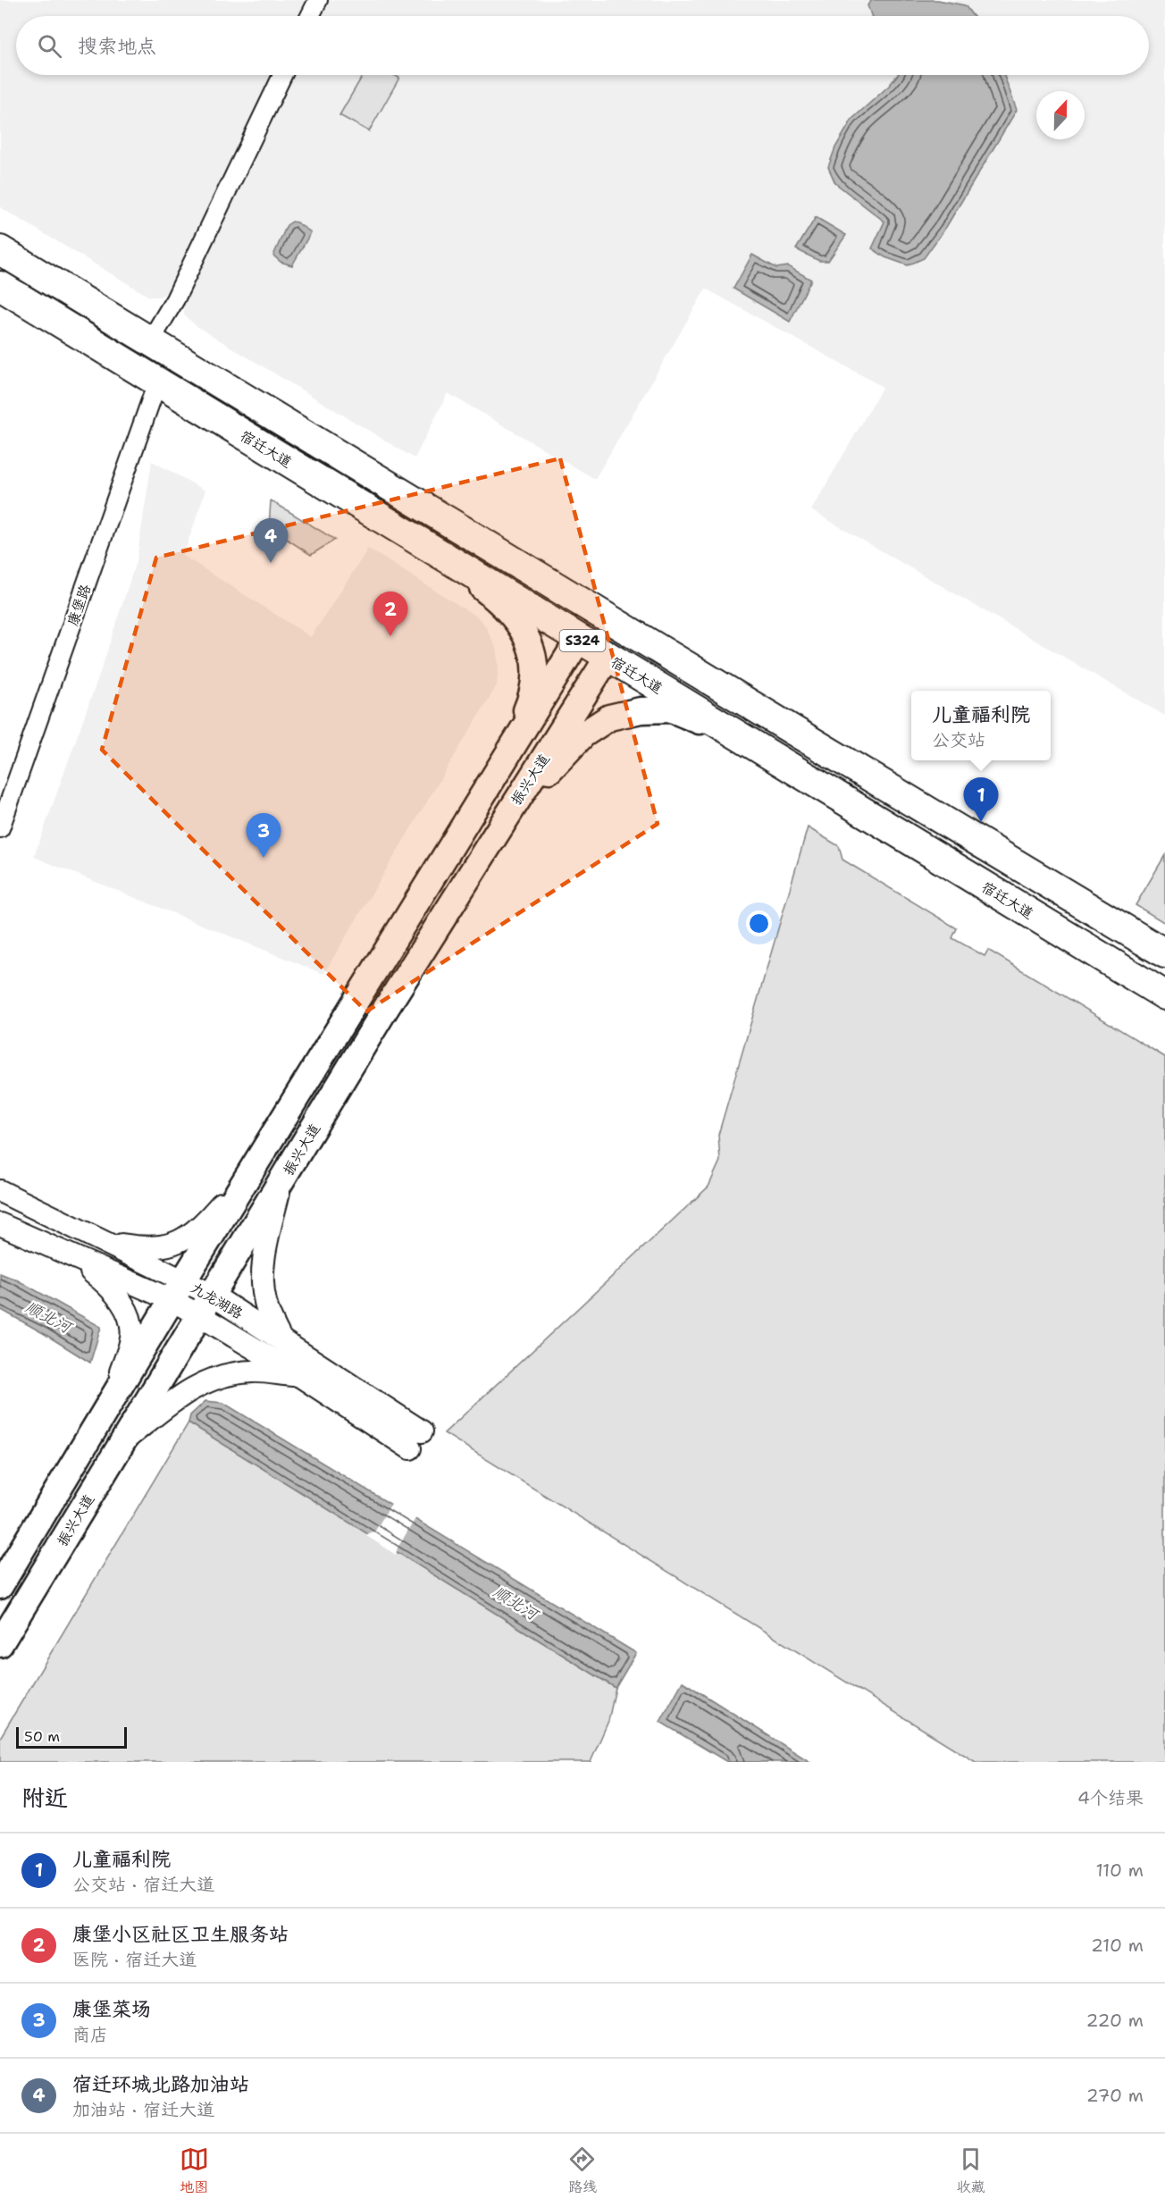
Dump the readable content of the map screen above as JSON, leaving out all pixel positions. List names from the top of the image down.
{
  "streets": {
    "main road": ["宿迁大道", "S324", "振兴大道"],
    "street": ["康堡路", "九龙湖路"]
  },
  "crossings": [
    ["宿迁大道", "康堡路"],
    ["宿迁大道", "振兴大道"],
    ["振兴大道", "九龙湖路"]
  ],
  "water": ["顺北河"],
  "scale_bar": "50 m",
  "north": "top",
  "page": {
    "search": "搜索地点",
    "pins": [
      "4",
      "2",
      "1",
      "3"
    ],
    "popup": ["儿童福利院", "公交站"],
    "scale": "50 m",
    "heading": ["附近", "4个结果"],
    "list": [
      {
        "mark": "1",
        "name": "儿童福利院",
        "note": "公交站 · 宿迁大道",
        "value": "110 m"
      },
      {
        "mark": "2",
        "name": "康堡小区社区卫生服务站",
        "note": "医院 · 宿迁大道",
        "value": "210 m"
      },
      {
        "mark": "3",
        "name": "康堡菜场",
        "note": "商店",
        "value": "220 m"
      },
      {
        "mark": "4",
        "name": "宿迁环城北路加油站",
        "note": "加油站 · 宿迁大道",
        "value": "270 m"
      }
    ],
    "nav": ["地图", "路线", "收藏"]
  }
}
